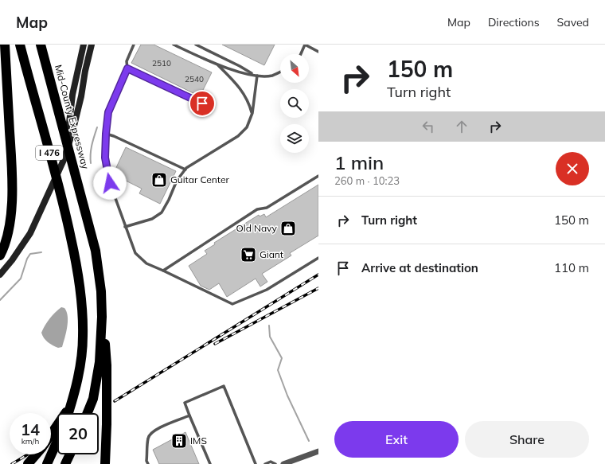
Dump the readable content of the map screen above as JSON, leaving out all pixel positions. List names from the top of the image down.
{
  "streets": {
    "highway": ["Mid-County Expressway", "I 476"]
  },
  "places": {
    "shop": ["Guitar Center", "Old Navy"],
    "supermarket": ["Giant"],
    "building": ["IMS"]
  },
  "house_numbers": ["2510", "2540"],
  "north": "bottom right",
  "page": {
    "header": "Map",
    "nav": ["Map", "Directions", "Saved"],
    "turn": ["150 m", "Turn right"],
    "heading": ["1 min", "260 m · 10:23"],
    "list": [
      {
        "name": "Turn right",
        "value": "150 m"
      },
      {
        "name": "Arrive at destination",
        "value": "110 m"
      }
    ],
    "speed": "14 km/h",
    "limit": "20",
    "buttons": ["Exit", "Share"]
  }
}
